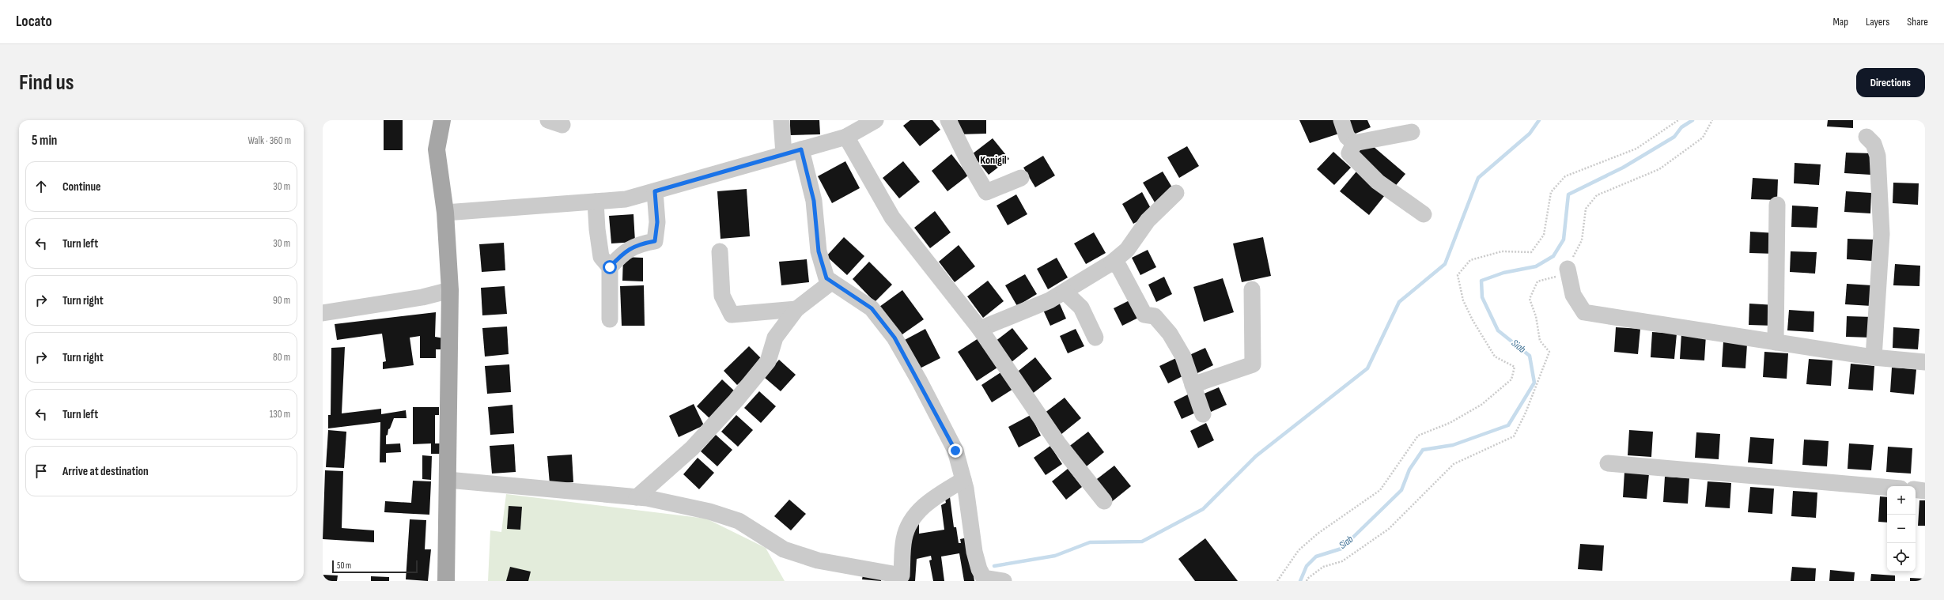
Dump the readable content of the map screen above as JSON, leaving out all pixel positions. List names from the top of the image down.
{
  "districts": ["Konigil"],
  "water": ["Siab"],
  "scale_bar": "50 m",
  "page": {
    "header": "Locato",
    "nav": ["Map", "Layers", "Share"],
    "buttons": "Directions",
    "title": "Find us",
    "heading": ["5 min", "Walk · 360 m"],
    "list": [
      ["Continue", "30 m"],
      ["Turn left", "30 m"],
      ["Turn right", "90 m"],
      ["Turn right", "80 m"],
      ["Turn left", "130 m"],
      "Arrive at destination"
    ],
    "map_buttons": ["+", "−"],
    "scale": "50 m"
  }
}
